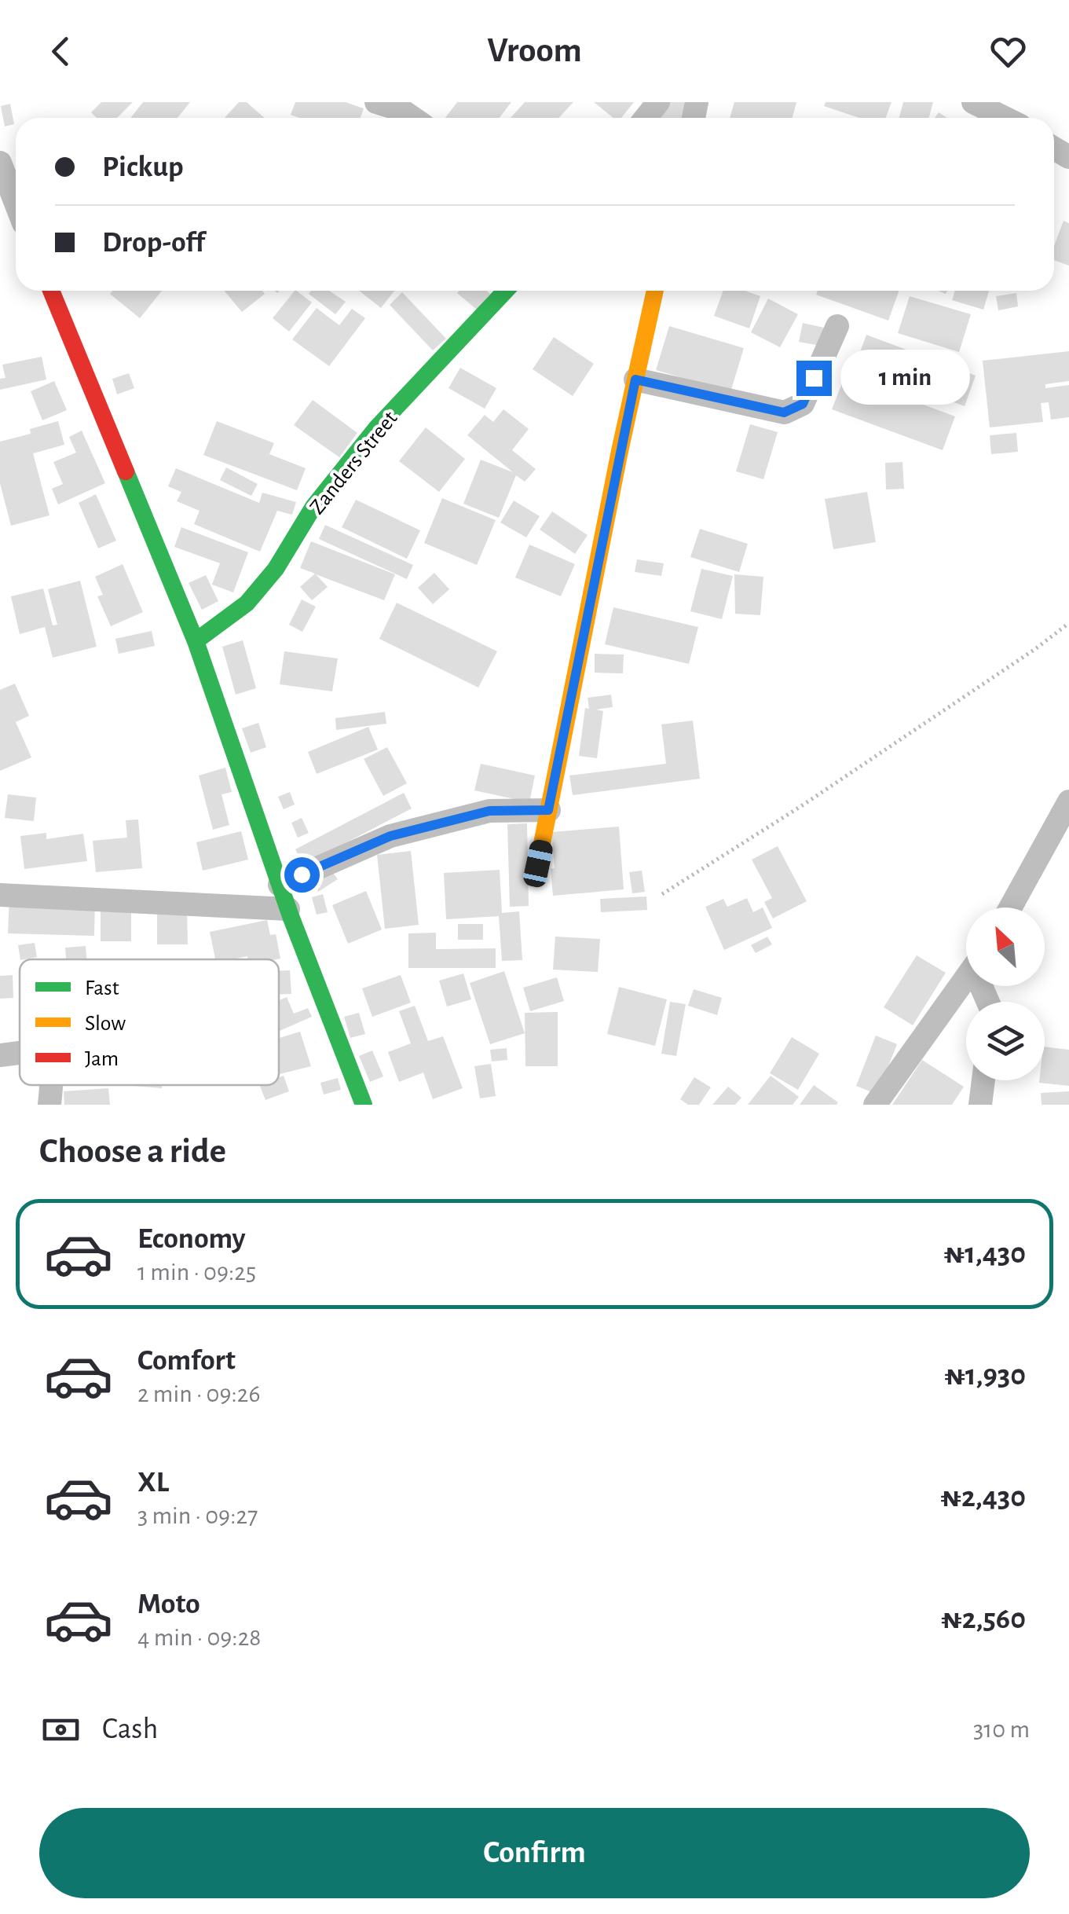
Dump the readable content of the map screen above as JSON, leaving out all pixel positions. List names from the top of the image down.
{
  "streets": {
    "street": ["Zanders Street"]
  },
  "legend": ["Fast", "Slow", "Jam"],
  "north": "top left",
  "page": {
    "header": "Vroom",
    "banner": ["Pickup", "Drop-off"],
    "bubble": "1 min",
    "heading": "Choose a ride",
    "list": [
      {
        "name": "Economy",
        "note": "1 min · 09:25",
        "value": "₦1,430"
      },
      {
        "name": "Comfort",
        "note": "2 min · 09:26",
        "value": "₦1,930"
      },
      {
        "name": "XL",
        "note": "3 min · 09:27",
        "value": "₦2,430"
      },
      {
        "name": "Moto",
        "note": "4 min · 09:28",
        "value": "₦2,560"
      }
    ],
    "pay": ["Cash", "310 m"],
    "buttons": "Confirm"
  }
}
